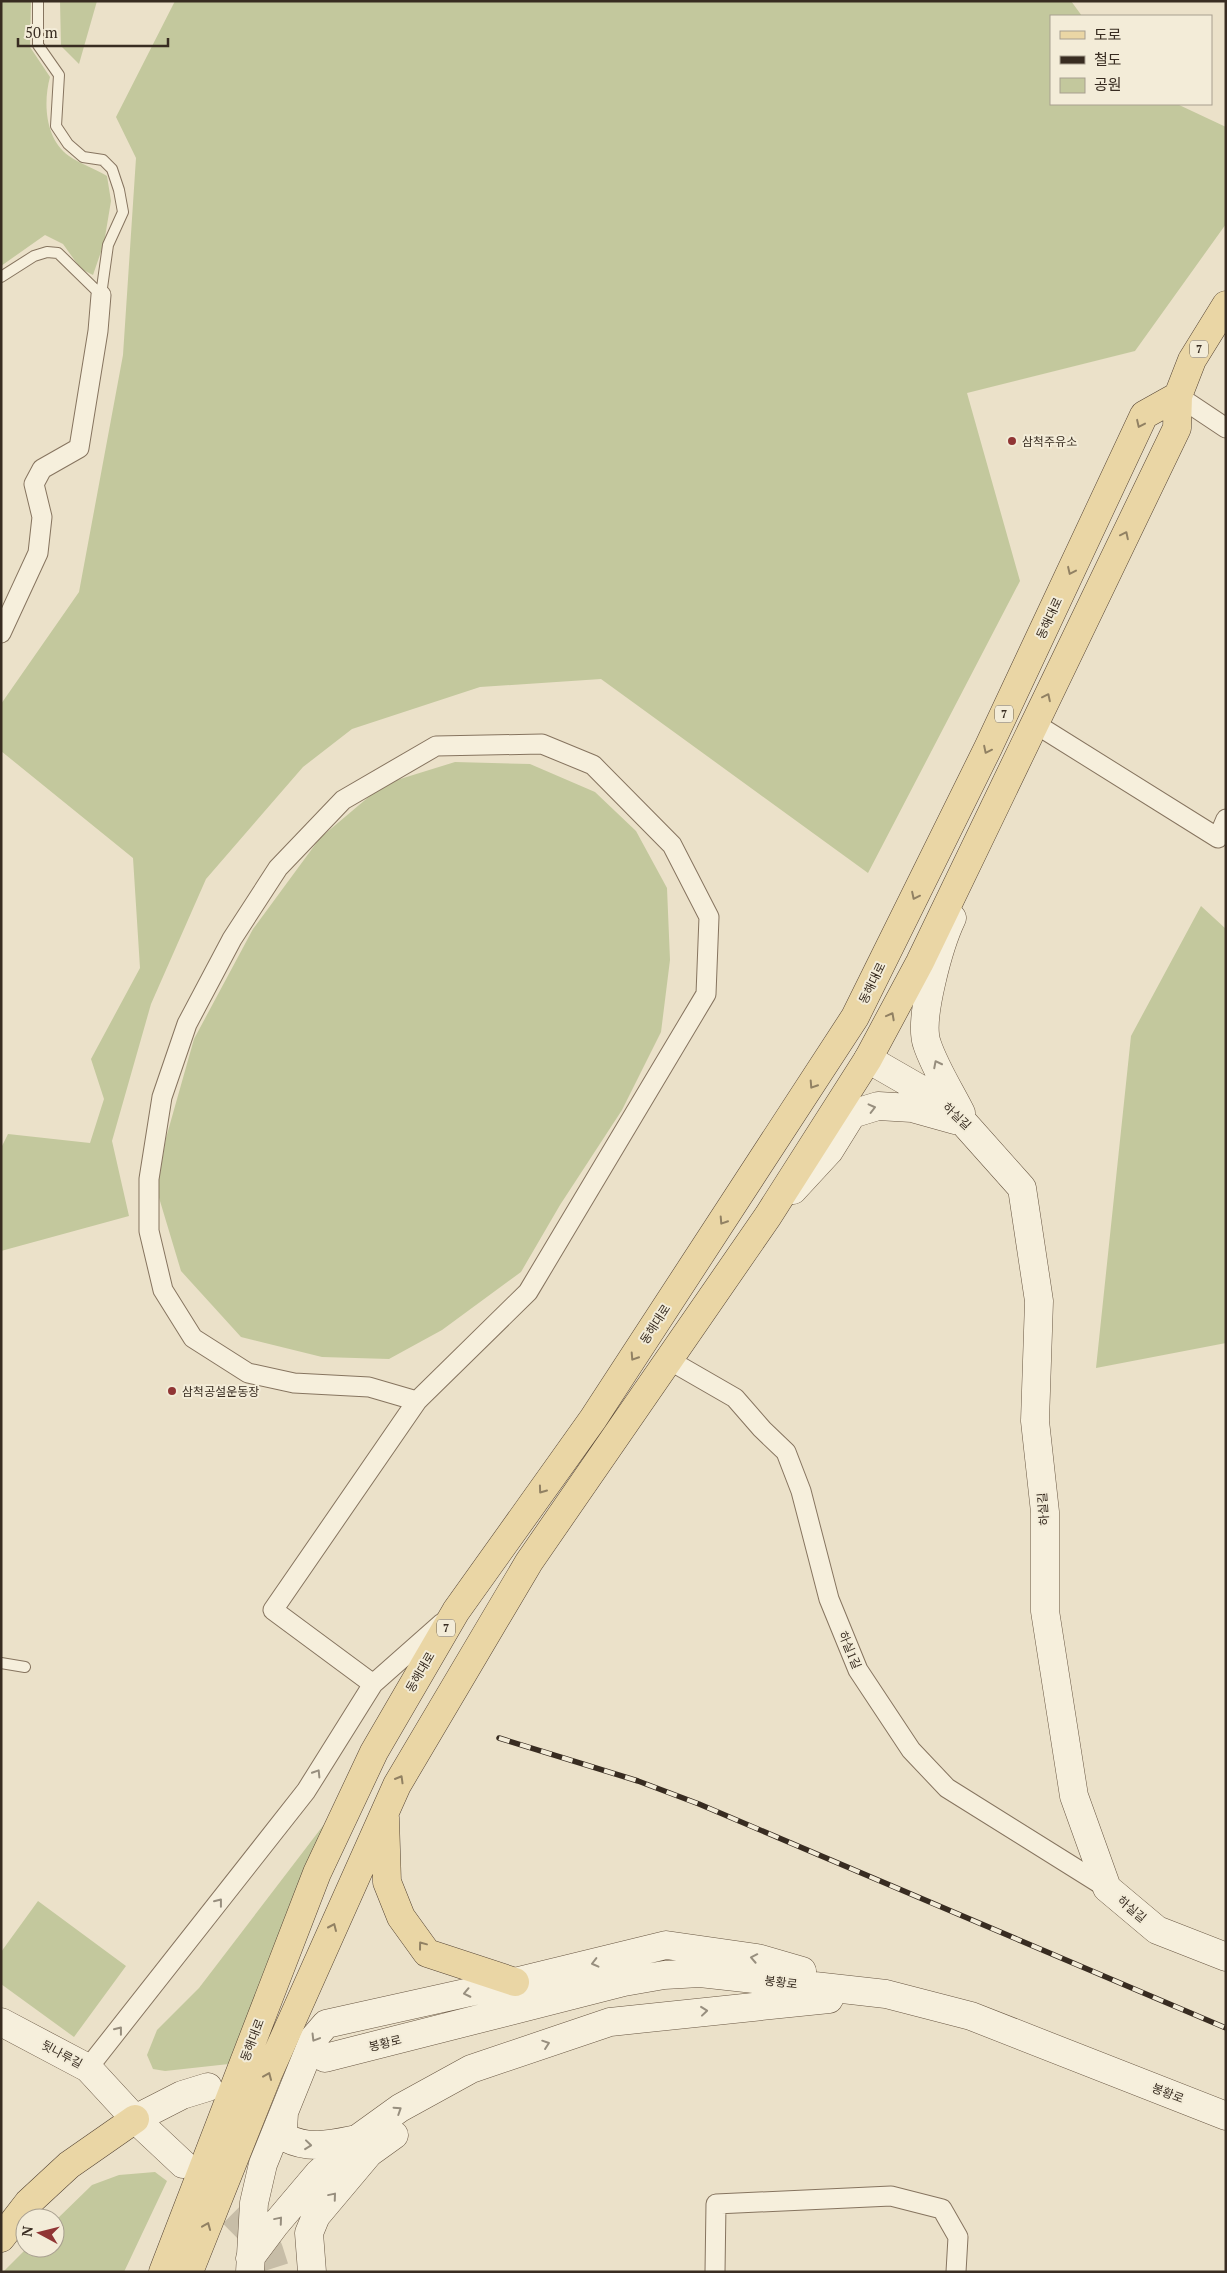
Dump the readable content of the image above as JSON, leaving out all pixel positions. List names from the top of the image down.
{
  "streets": {
    "main road": ["7", "동해대로"],
    "street": [
      "하실길",
      "하실1길",
      "봉황로",
      "뒷나루길"
    ]
  },
  "crossings": [
    ["7", "동해대로"],
    ["7", "하실길"],
    ["7", "하실1길"],
    ["하실길", "하실1길"]
  ],
  "places": ["삼척주유소", "삼척공설운동장"],
  "legend": ["도로", "철도", "공원"],
  "scale_bar": "50 m",
  "north": "left"
}
